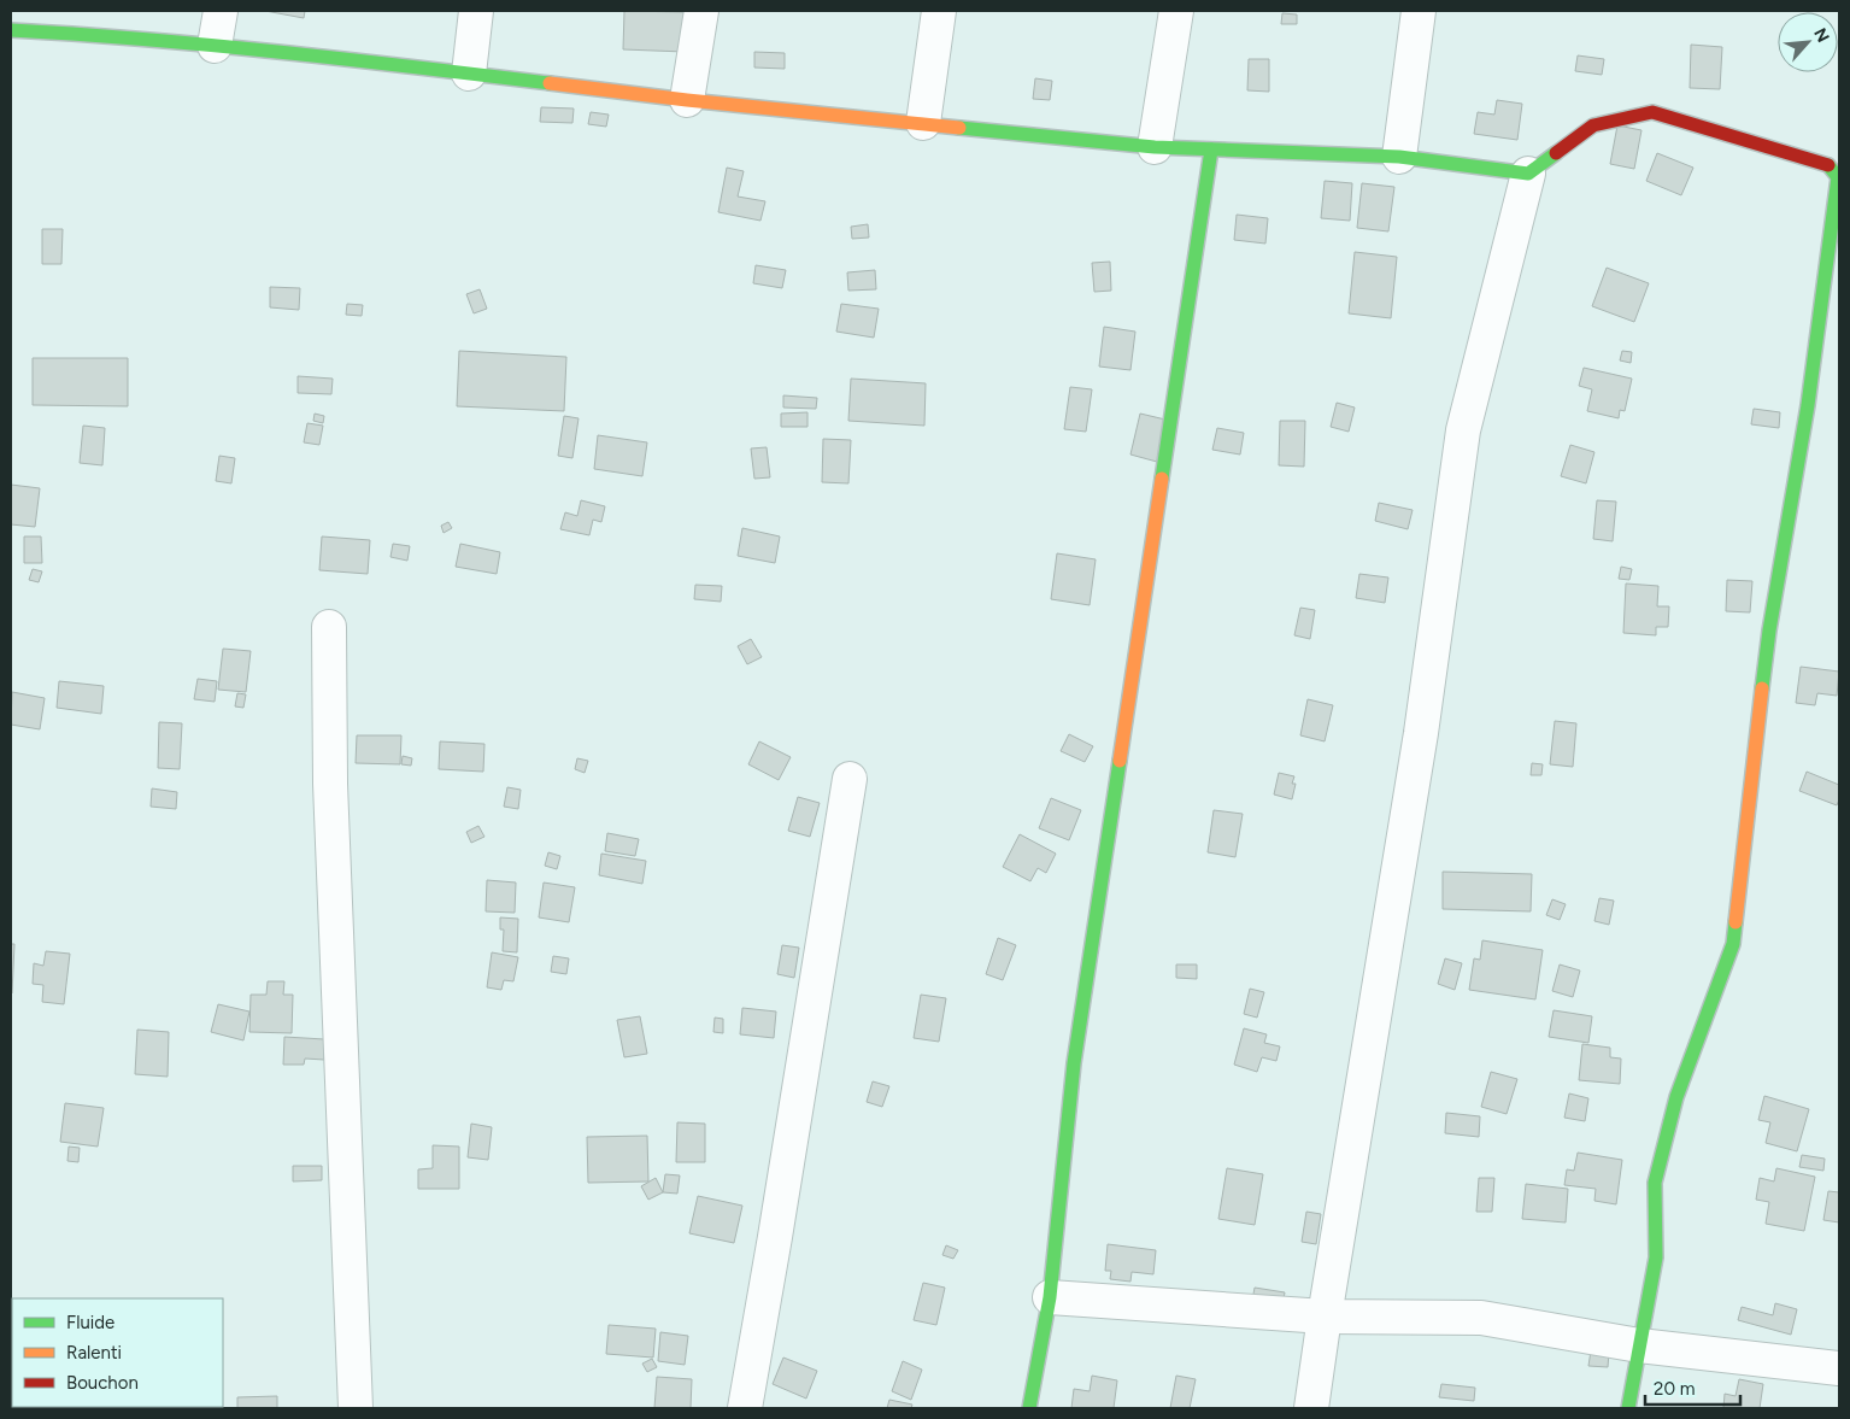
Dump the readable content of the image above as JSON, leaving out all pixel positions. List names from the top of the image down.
{
  "legend": ["Fluide", "Ralenti", "Bouchon"],
  "scale_bar": "20 m",
  "north": "top right"
}
